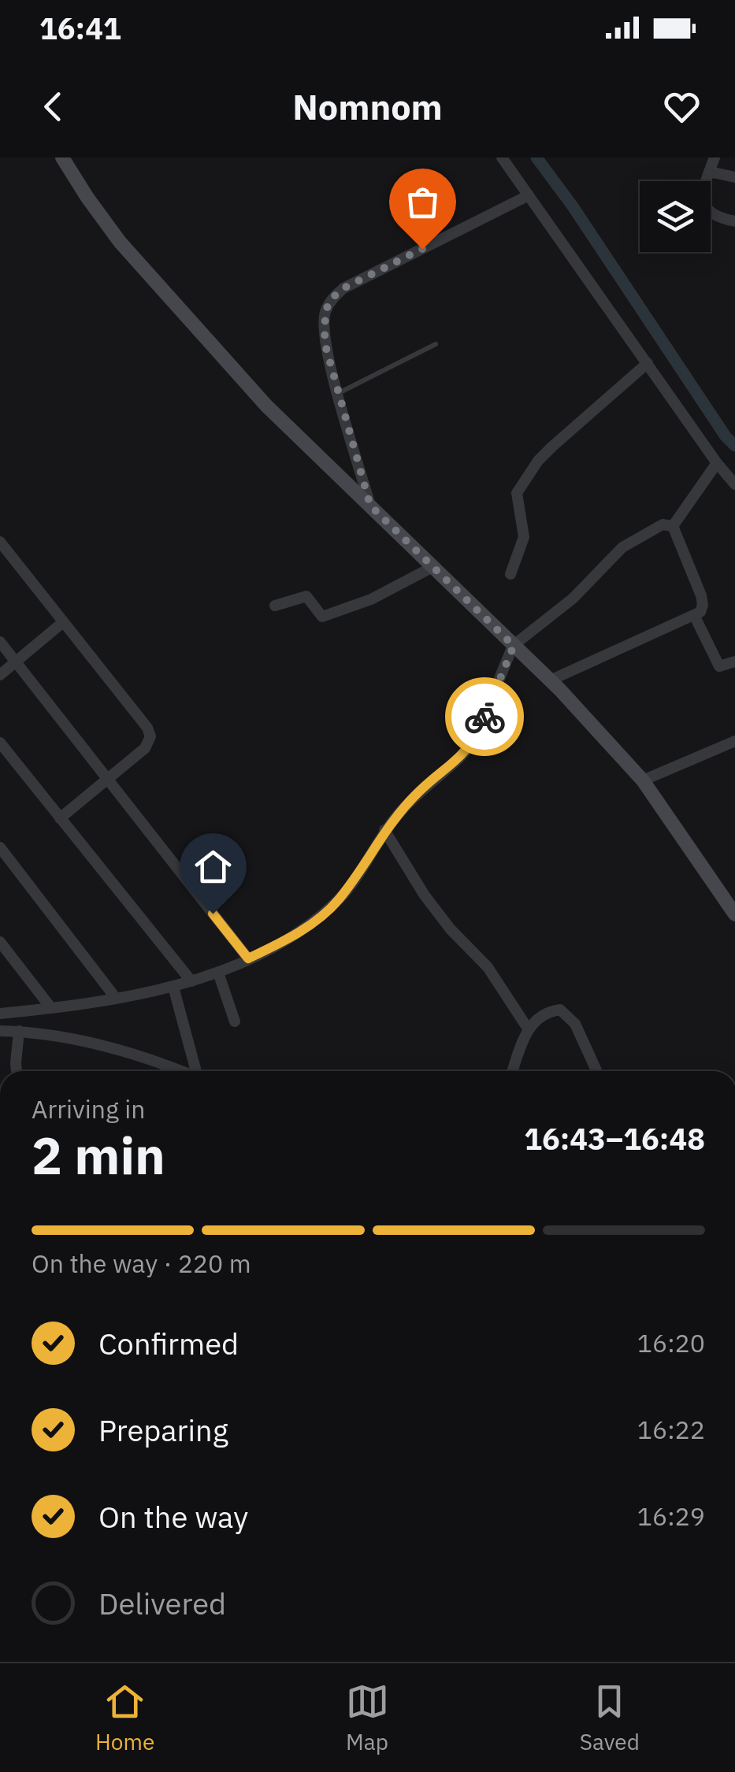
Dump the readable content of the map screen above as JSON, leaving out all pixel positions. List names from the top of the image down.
{
  "page": {
    "status": "16:41",
    "header": "Nomnom",
    "heading": ["2 min", "Arriving in", "16:43–16:48"],
    "bar": "On the way · 220 m",
    "list": [
      ["Confirmed", "16:20"],
      ["Preparing", "16:22"],
      ["On the way", "16:29"],
      "Delivered"
    ],
    "tabs": ["Home", "Map", "Saved"]
  }
}
